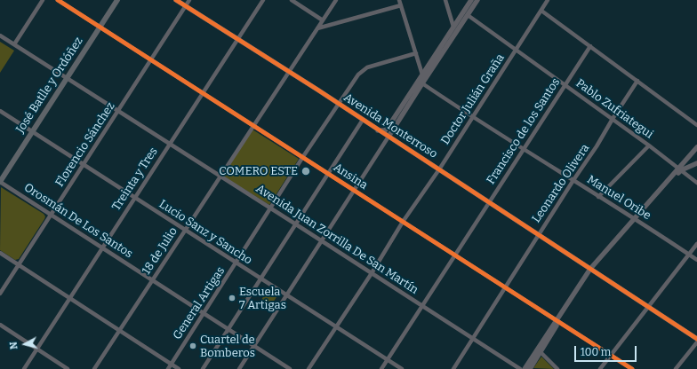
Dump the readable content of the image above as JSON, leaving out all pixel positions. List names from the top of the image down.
{
  "streets": {
    "main road": ["José Batlle y Ordóñez"],
    "street": [
      "Doctor Julián Graña",
      "Pablo Zufriategui",
      "Avenida Monterroso",
      "Francisco de los Santos",
      "Florencio Sánchez",
      "Ansina",
      "Treinta y Tres",
      "Leonardo Olivera",
      "Manuel Oribe",
      "Orosmán De Los Santos",
      "Lucio Sanz y Sancho",
      "Avenida Juan Zorrilla De San Martín",
      "18 de Julio",
      "General Artigas"
    ]
  },
  "crossings": [
    ["José Batlle y Ordóñez", "Ansina"],
    ["José Batlle y Ordóñez", "Orosmán De Los Santos"],
    ["José Batlle y Ordóñez", "Lucio Sanz y Sancho"],
    ["José Batlle y Ordóñez", "Avenida Juan Zorrilla De San Martín"],
    ["Doctor Julián Graña", "Pablo Zufriategui"],
    ["Doctor Julián Graña", "Avenida Monterroso"],
    ["Doctor Julián Graña", "Ansina"],
    ["Doctor Julián Graña", "Manuel Oribe"],
    ["Doctor Julián Graña", "Lucio Sanz y Sancho"],
    ["Doctor Julián Graña", "Avenida Juan Zorrilla De San Martín"],
    ["Pablo Zufriategui", "Francisco de los Santos"],
    ["Pablo Zufriategui", "Leonardo Olivera"],
    ["Avenida Monterroso", "Francisco de los Santos"],
    ["Avenida Monterroso", "Florencio Sánchez"],
    ["Avenida Monterroso", "Treinta y Tres"],
    ["Avenida Monterroso", "Leonardo Olivera"],
    ["Avenida Monterroso", "18 de Julio"],
    ["Avenida Monterroso", "General Artigas"],
    ["Francisco de los Santos", "Ansina"],
    ["Francisco de los Santos", "Manuel Oribe"],
    ["Francisco de los Santos", "Lucio Sanz y Sancho"],
    ["Francisco de los Santos", "Avenida Juan Zorrilla De San Martín"],
    ["Florencio Sánchez", "Ansina"],
    ["Florencio Sánchez", "Orosmán De Los Santos"],
    ["Florencio Sánchez", "Lucio Sanz y Sancho"],
    ["Florencio Sánchez", "Avenida Juan Zorrilla De San Martín"],
    ["Ansina", "Treinta y Tres"],
    ["Ansina", "Leonardo Olivera"],
    ["Ansina", "18 de Julio"],
    ["Ansina", "General Artigas"],
    ["Treinta y Tres", "Orosmán De Los Santos"],
    ["Treinta y Tres", "Lucio Sanz y Sancho"],
    ["Treinta y Tres", "Avenida Juan Zorrilla De San Martín"],
    ["Leonardo Olivera", "Manuel Oribe"],
    ["Leonardo Olivera", "Avenida Juan Zorrilla De San Martín"],
    ["Orosmán De Los Santos", "18 de Julio"],
    ["Orosmán De Los Santos", "General Artigas"],
    ["Lucio Sanz y Sancho", "18 de Julio"],
    ["Lucio Sanz y Sancho", "General Artigas"],
    ["Avenida Juan Zorrilla De San Martín", "18 de Julio"],
    ["Avenida Juan Zorrilla De San Martín", "General Artigas"]
  ],
  "places": ["COMERO ESTE", "Escuela 7 Artigas", "Cuartel de Bomberos"],
  "scale_bar": "100 m",
  "north": "left"
}
